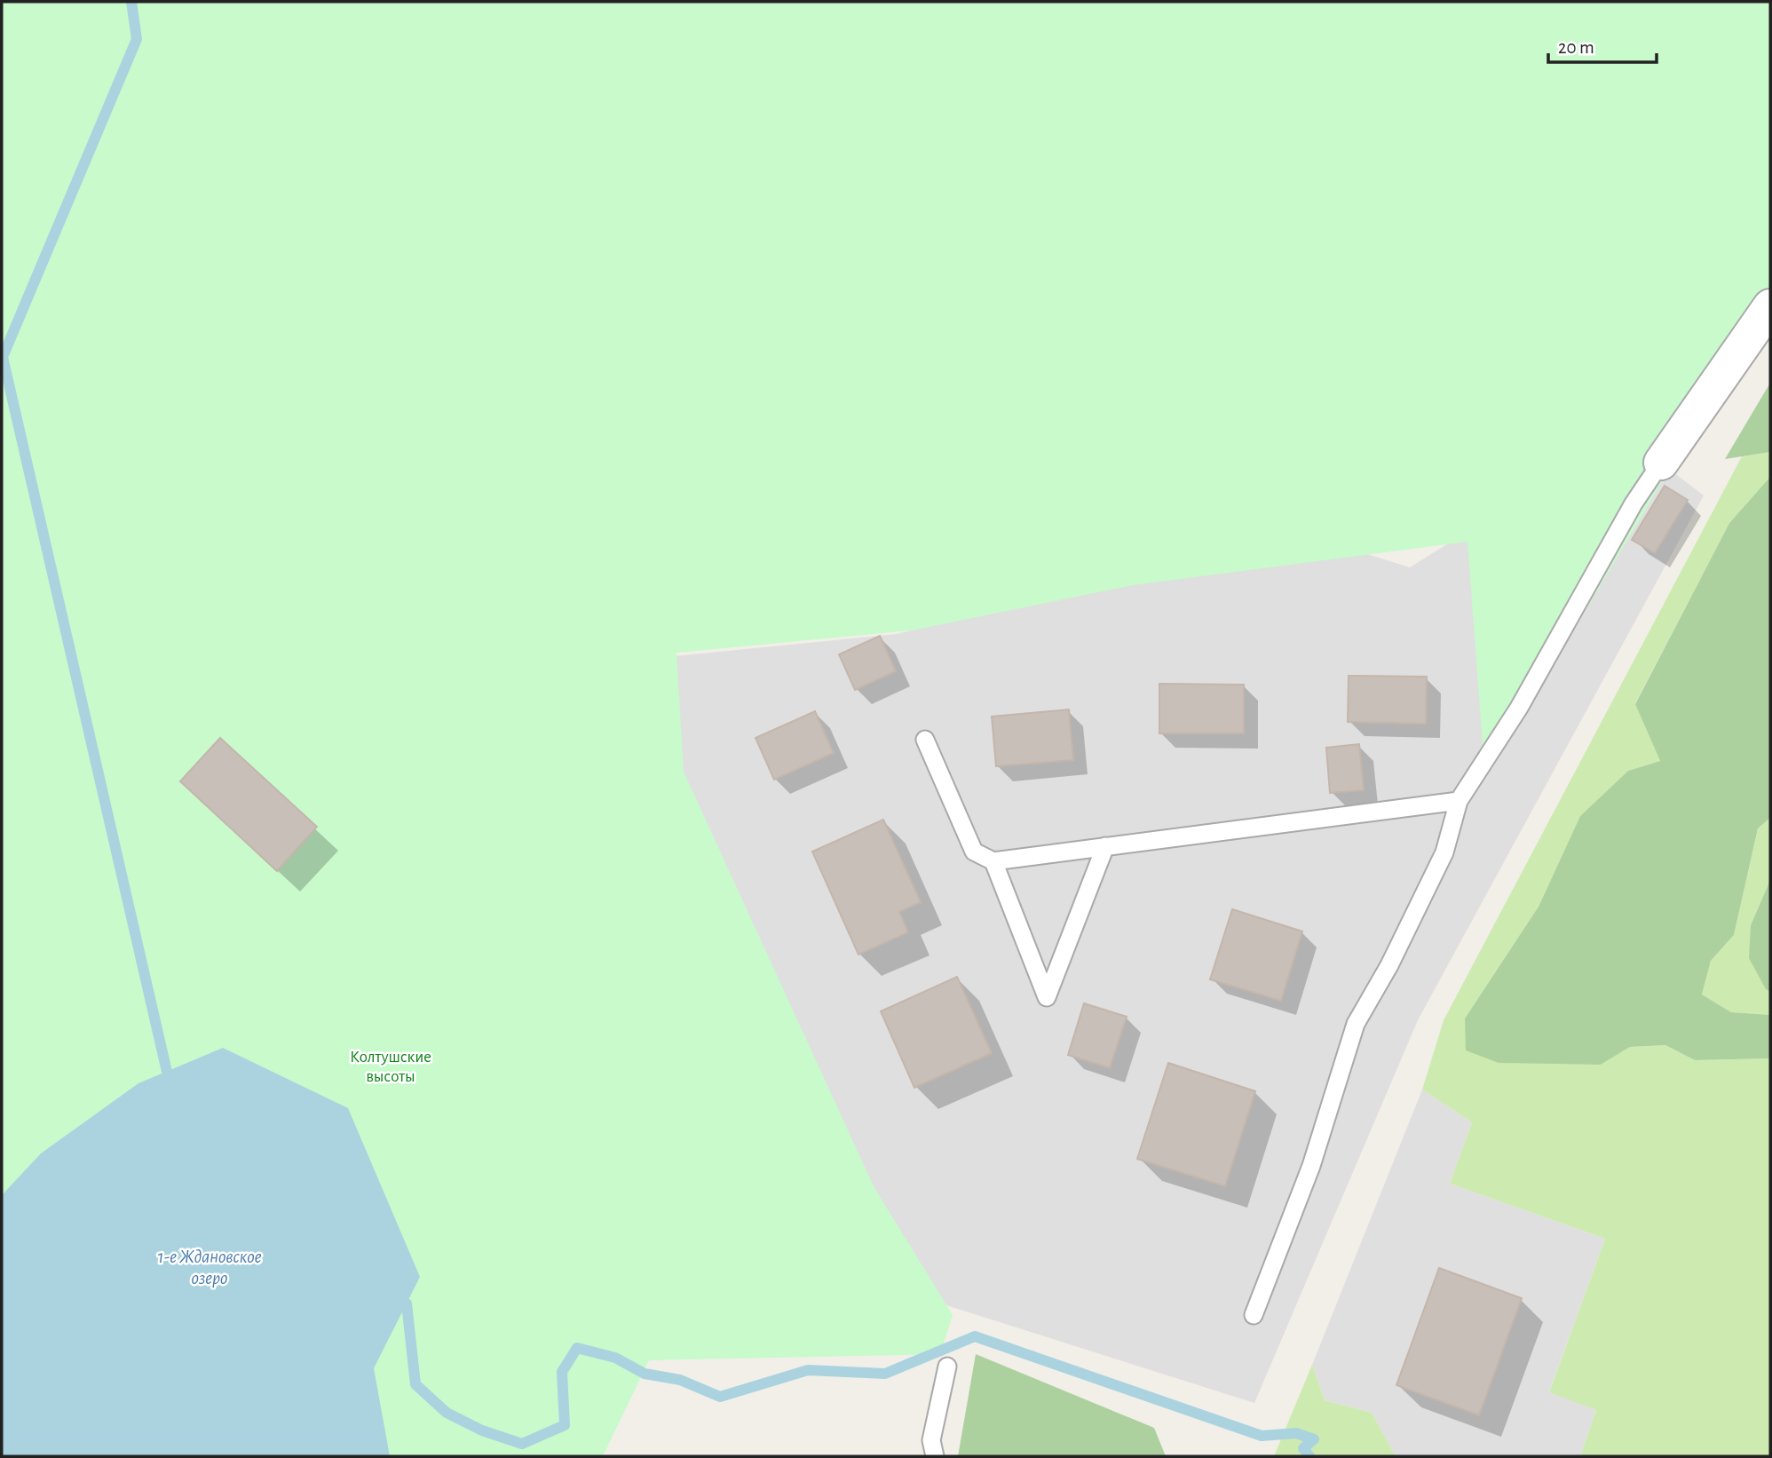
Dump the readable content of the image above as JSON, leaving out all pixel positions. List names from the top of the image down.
{
  "water": ["1-е Ждановское озеро"],
  "parks": ["Колтушские высоты"],
  "scale_bar": "20 m"
}
